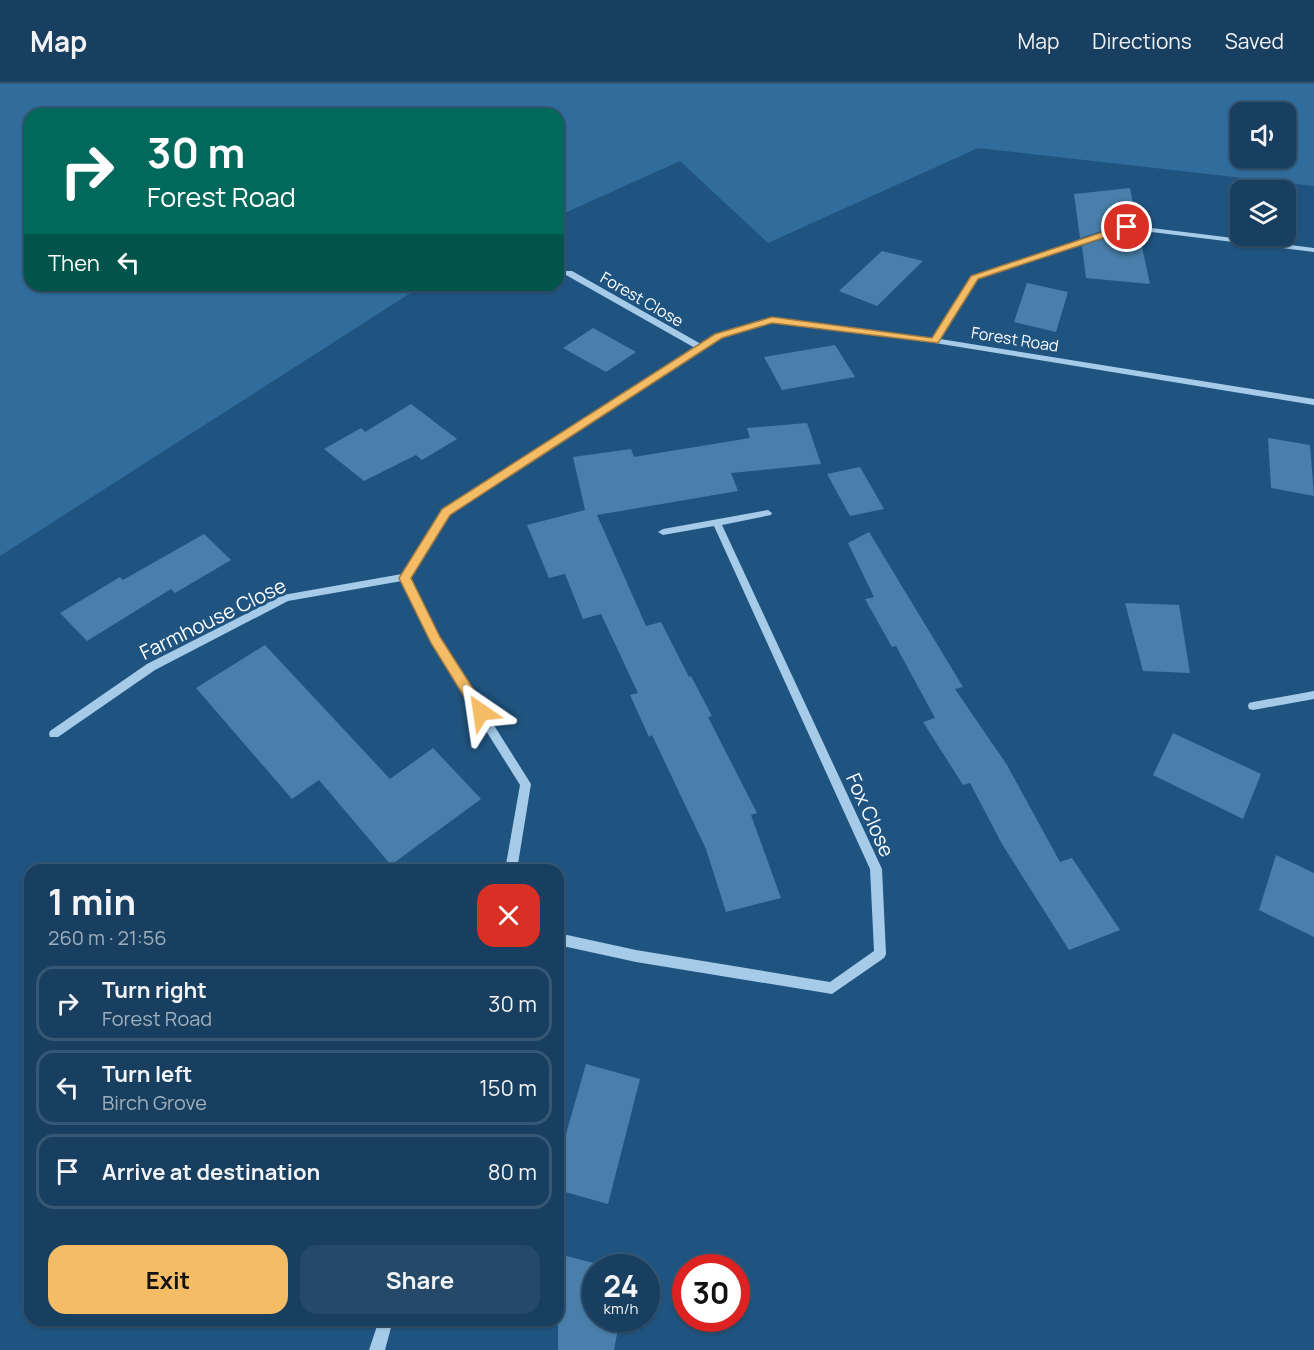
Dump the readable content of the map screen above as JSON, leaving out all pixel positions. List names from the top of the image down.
{
  "streets": {
    "street": [
      "Forest Close",
      "Forest Road",
      "Farmhouse Close",
      "Fox Close"
    ]
  },
  "crossings": [
    ["Forest Close", "Forest Road"],
    ["Forest Road", "Farmhouse Close"]
  ],
  "page": {
    "header": "Map",
    "nav": ["Map", "Directions", "Saved"],
    "turn": ["30 m", "Forest Road"],
    "then": "Then",
    "heading": ["1 min", "260 m · 21:56"],
    "list": [
      {
        "name": "Turn right",
        "note": "Forest Road",
        "value": "30 m"
      },
      {
        "name": "Turn left",
        "note": "Birch Grove",
        "value": "150 m"
      },
      {
        "name": "Arrive at destination",
        "value": "80 m"
      }
    ],
    "buttons": ["Exit", "Share"],
    "speed": "24 km/h",
    "limit": "30"
  }
}
